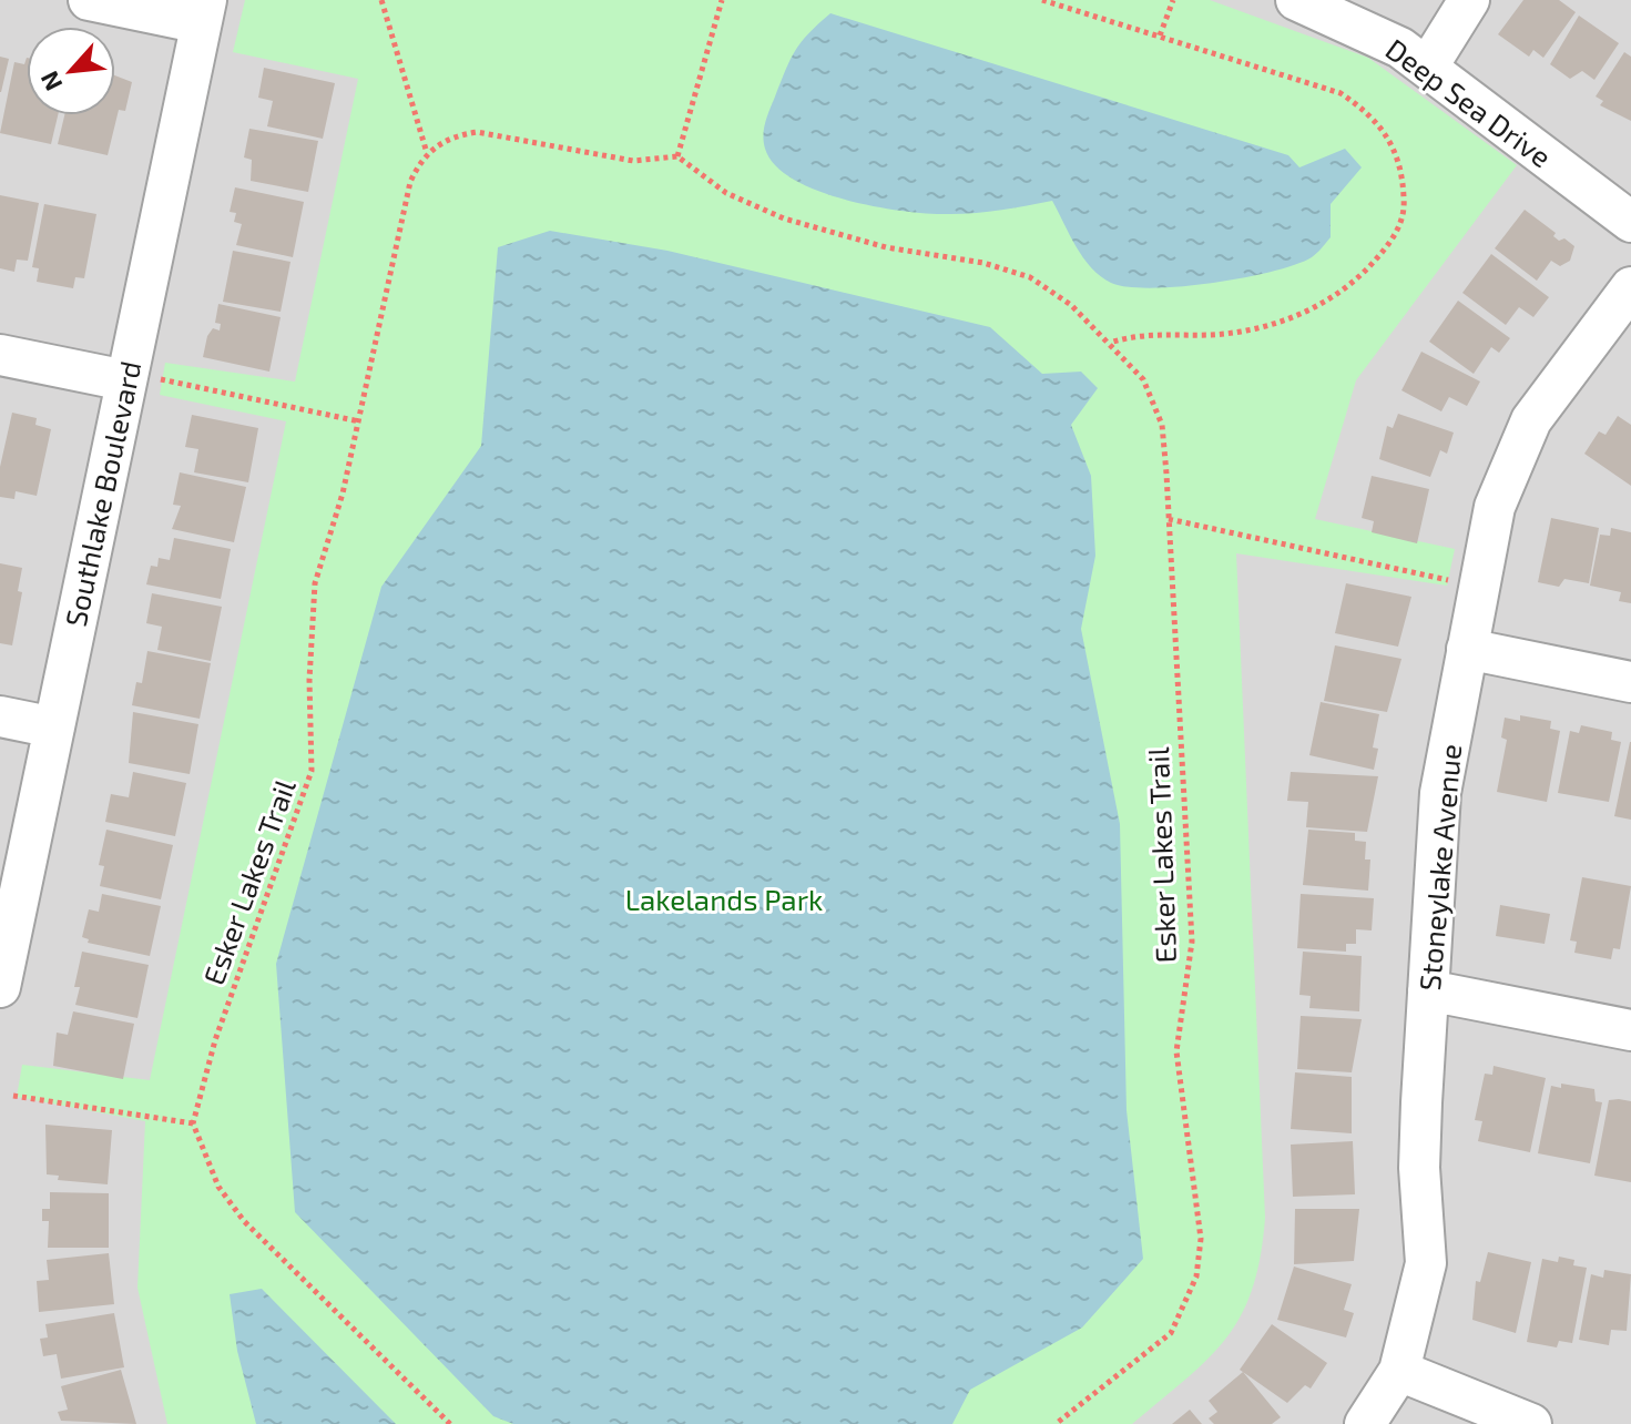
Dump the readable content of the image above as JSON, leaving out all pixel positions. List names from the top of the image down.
{
  "streets": {
    "street": ["Deep Sea Drive", "Southlake Boulevard", "Stoneylake Avenue"],
    "path": ["Esker Lakes Trail"]
  },
  "parks": ["Lakelands Park"],
  "north": "bottom left"
}
